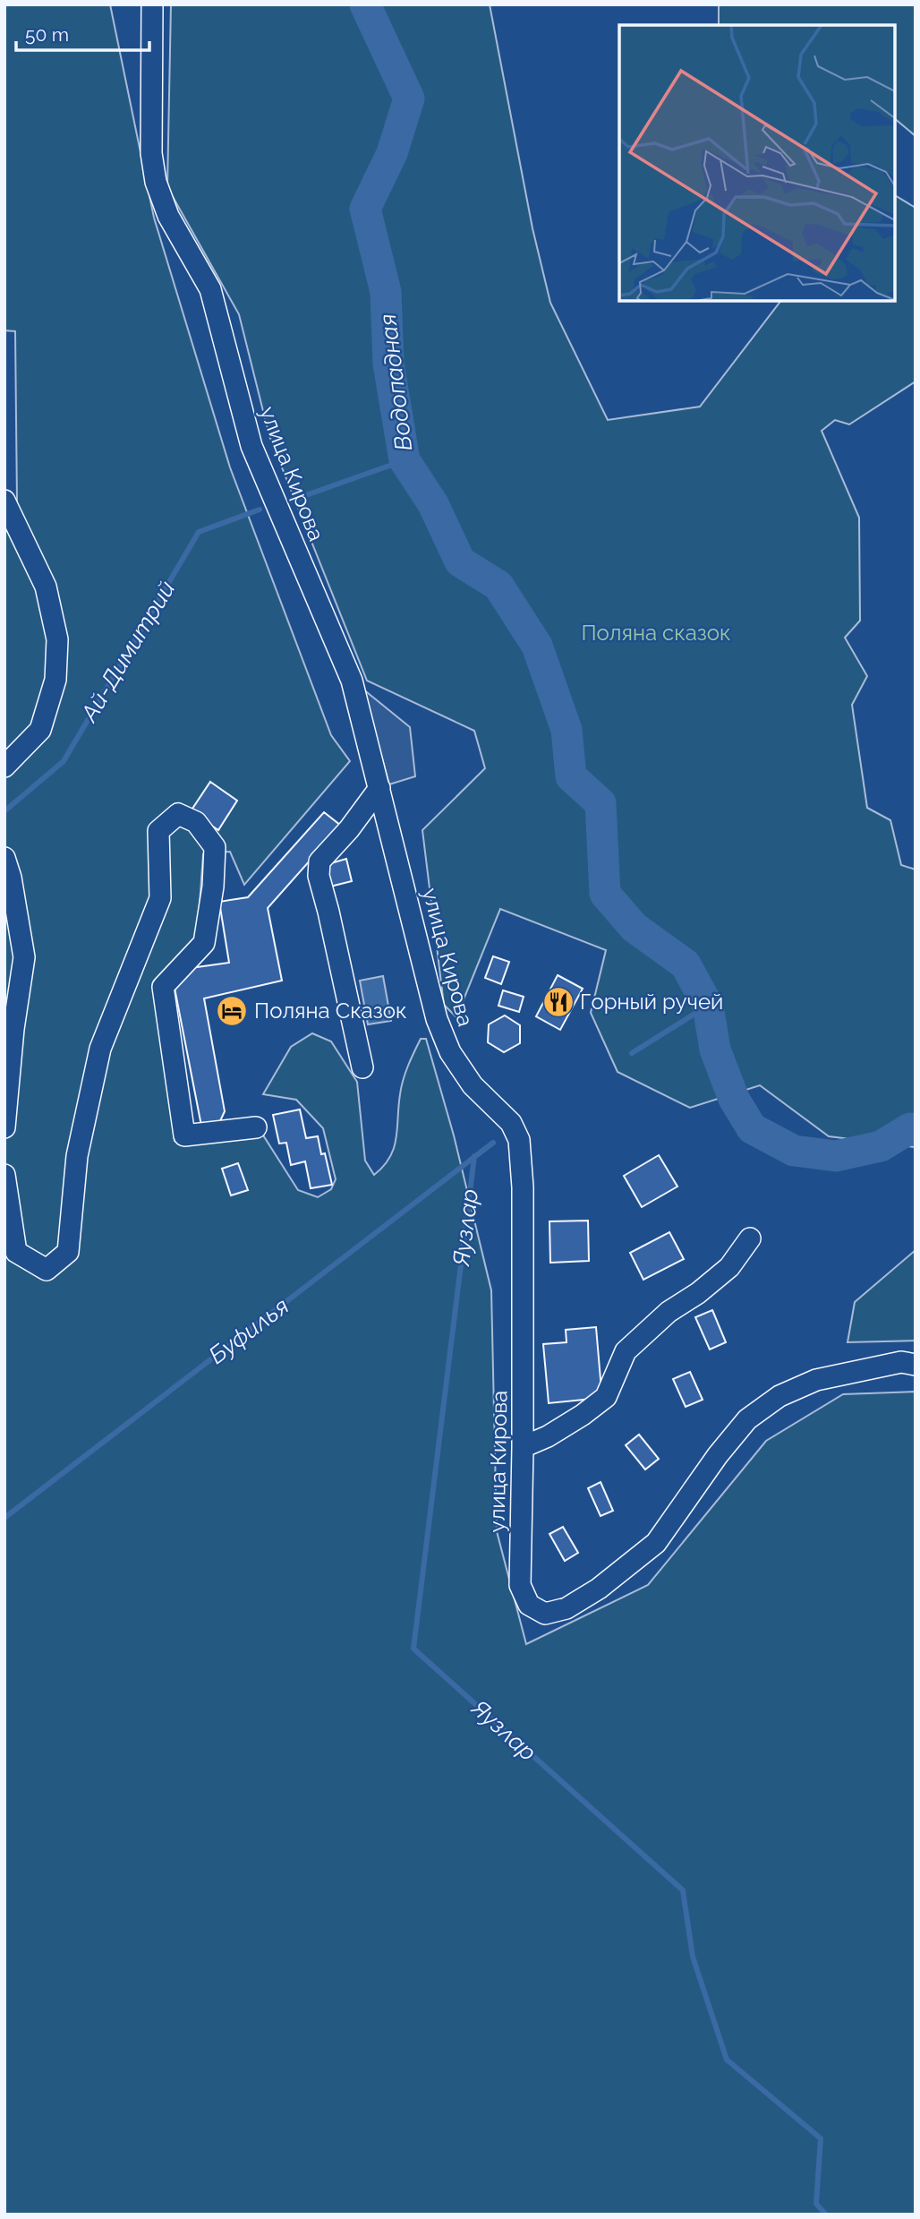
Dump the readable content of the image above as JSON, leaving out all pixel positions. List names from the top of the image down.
{
  "streets": {
    "street": ["улица Кирова"]
  },
  "water": [
    "Водопадная",
    "Ай-Димитрий",
    "Яузлар",
    "Буфилья"
  ],
  "parks": ["Поляна сказок"],
  "places": {
    "restaurant": ["Горный ручей"],
    "hotel": ["Поляна Сказок"]
  },
  "scale_bar": "50 m"
}
